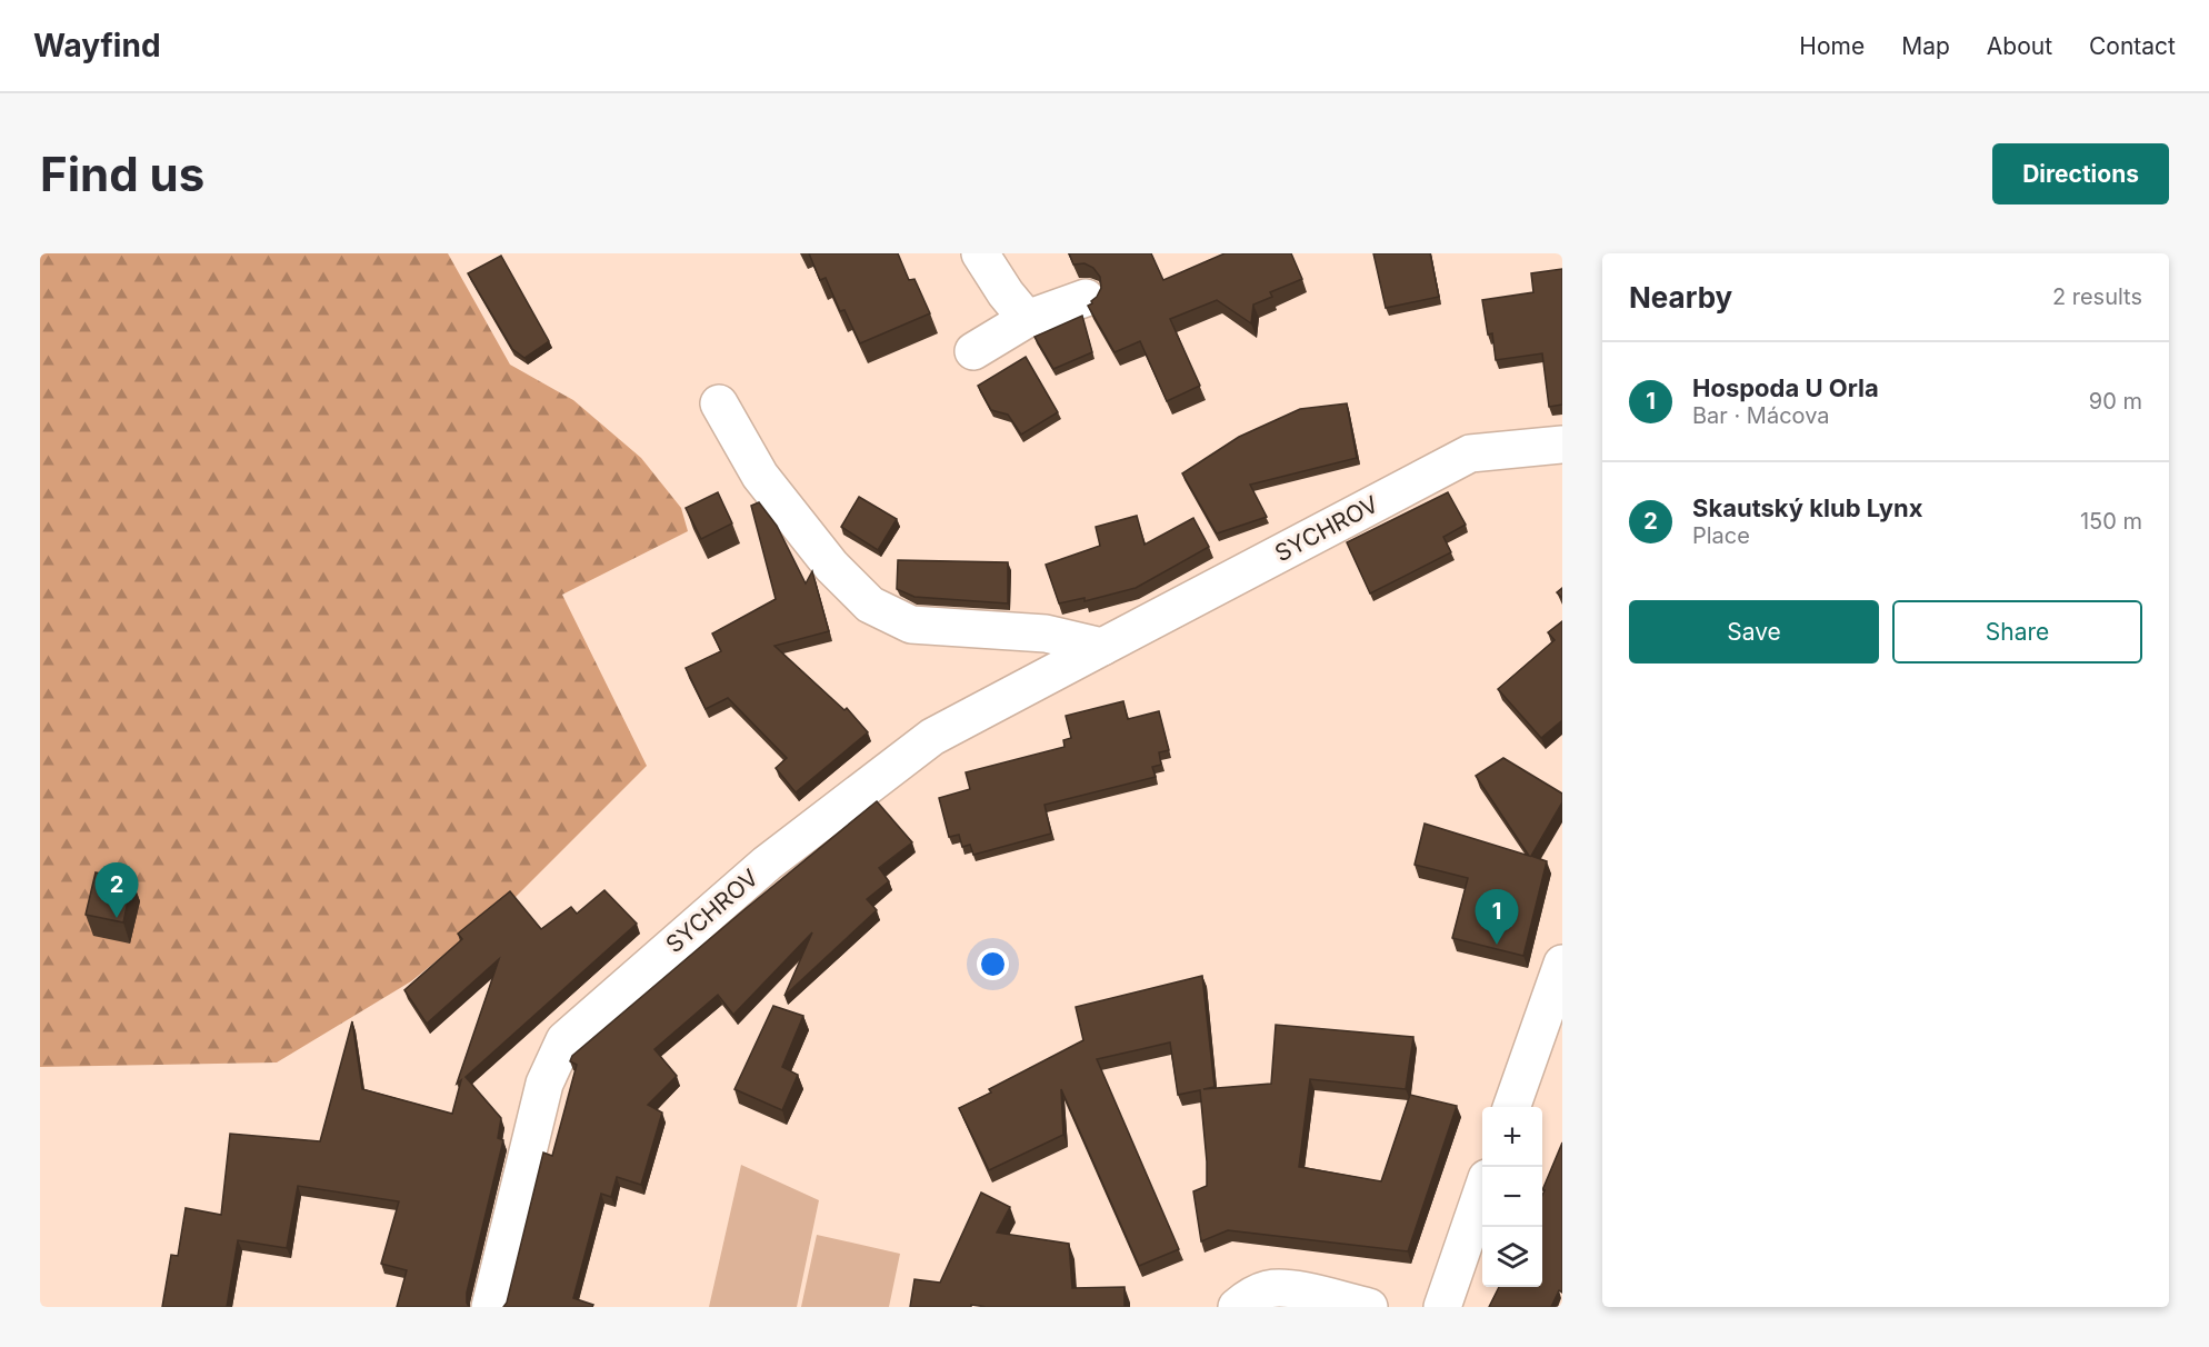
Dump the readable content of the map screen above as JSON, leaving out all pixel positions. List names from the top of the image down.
{
  "streets": {
    "street": ["SYCHROV"]
  },
  "page": {
    "header": "Wayfind",
    "nav": [
      "Home",
      "Map",
      "About",
      "Contact"
    ],
    "buttons": [
      "Directions",
      ["Save", "Share"]
    ],
    "title": "Find us",
    "heading": ["Nearby", "2 results"],
    "list": [
      {
        "mark": "1",
        "name": "Hospoda U Orla",
        "note": "Bar · Mácova",
        "value": "90 m"
      },
      {
        "mark": "2",
        "name": "Skautský klub Lynx",
        "note": "Place",
        "value": "150 m"
      }
    ],
    "pins": ["2", "1"],
    "map_buttons": ["+", "−"]
  }
}
